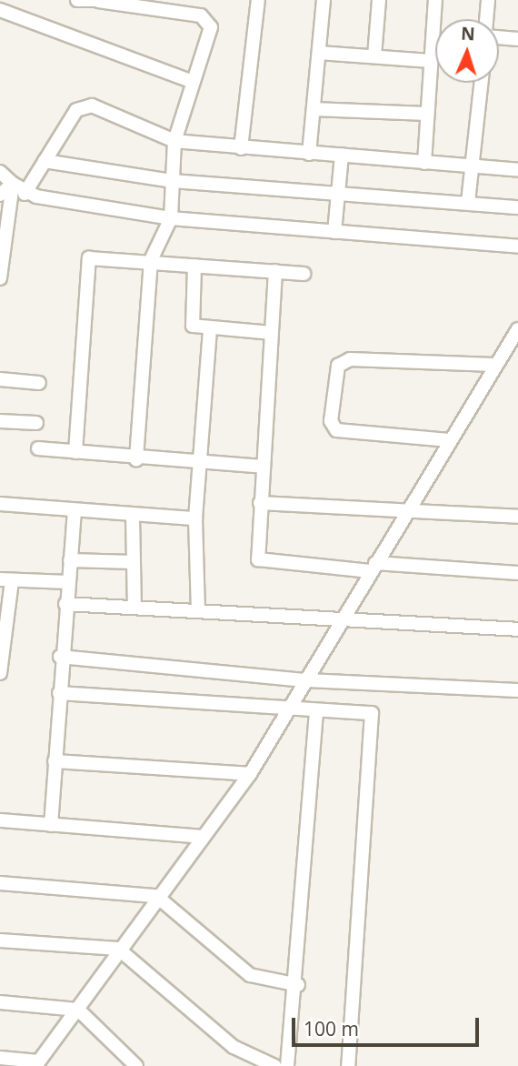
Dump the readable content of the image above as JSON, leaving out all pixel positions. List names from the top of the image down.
{
  "scale_bar": "100 m",
  "north": "top"
}
